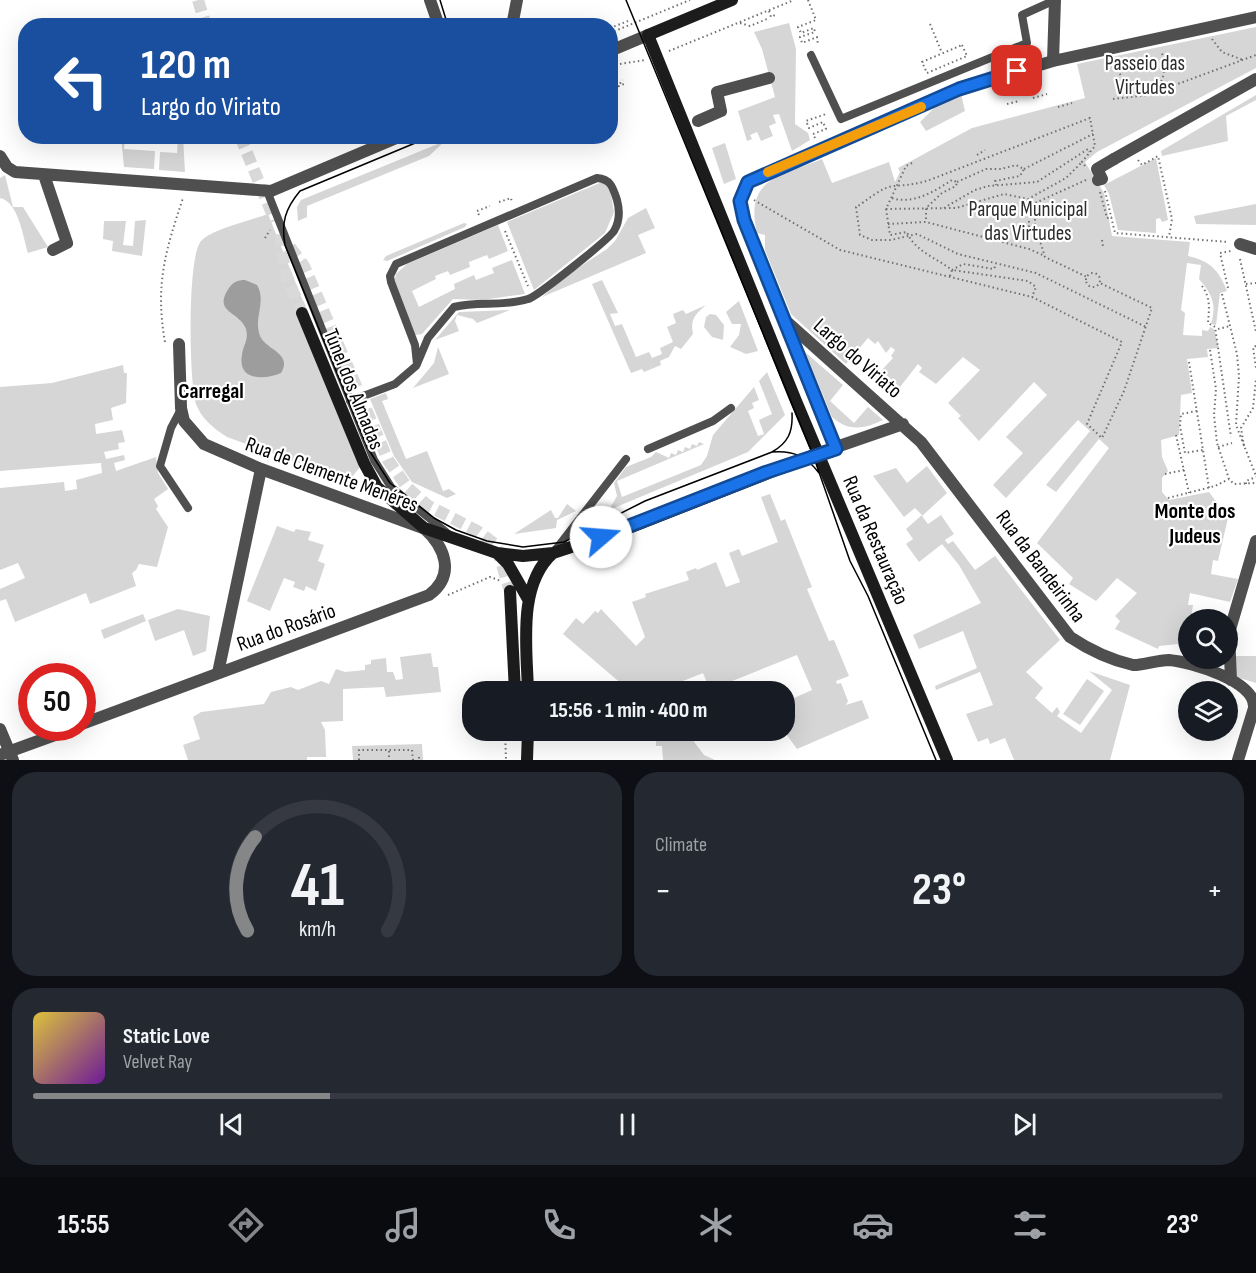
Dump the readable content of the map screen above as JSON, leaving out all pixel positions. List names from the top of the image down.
{
  "streets": {
    "main road": ["Túnel dos Almadas", "Rua de Clemente Menéres", "Rua da Restauração"],
    "street": ["Largo do Viriato", "Rua da Bandeirinha", "Rua do Rosário"]
  },
  "crossings": [
    ["Largo do Viriato", "Rua de Clemente Menéres"],
    ["Largo do Viriato", "Rua da Restauração"],
    ["Largo do Viriato", "Rua da Bandeirinha"],
    ["Túnel dos Almadas", "Rua de Clemente Menéres"],
    ["Túnel dos Almadas", "Rua do Rosário"],
    ["Rua de Clemente Menéres", "Rua da Restauração"],
    ["Rua de Clemente Menéres", "Rua do Rosário"]
  ],
  "districts": ["Carregal", "Monte dos Judeus"],
  "parks": ["Passeio das Virtudes", "Parque Municipal das Virtudes"],
  "page": {
    "turn": ["120 m", "Largo do Viriato"],
    "limit": "50",
    "trip": "15:56 · 1 min · 400 m",
    "tile": "Climate",
    "heat": ["−", "23°", "+"],
    "song": ["Static Love", "Velvet Ray"],
    "tabs": ["15:55", "23°"],
    "gauge": ["41", "km/h"]
  }
}
